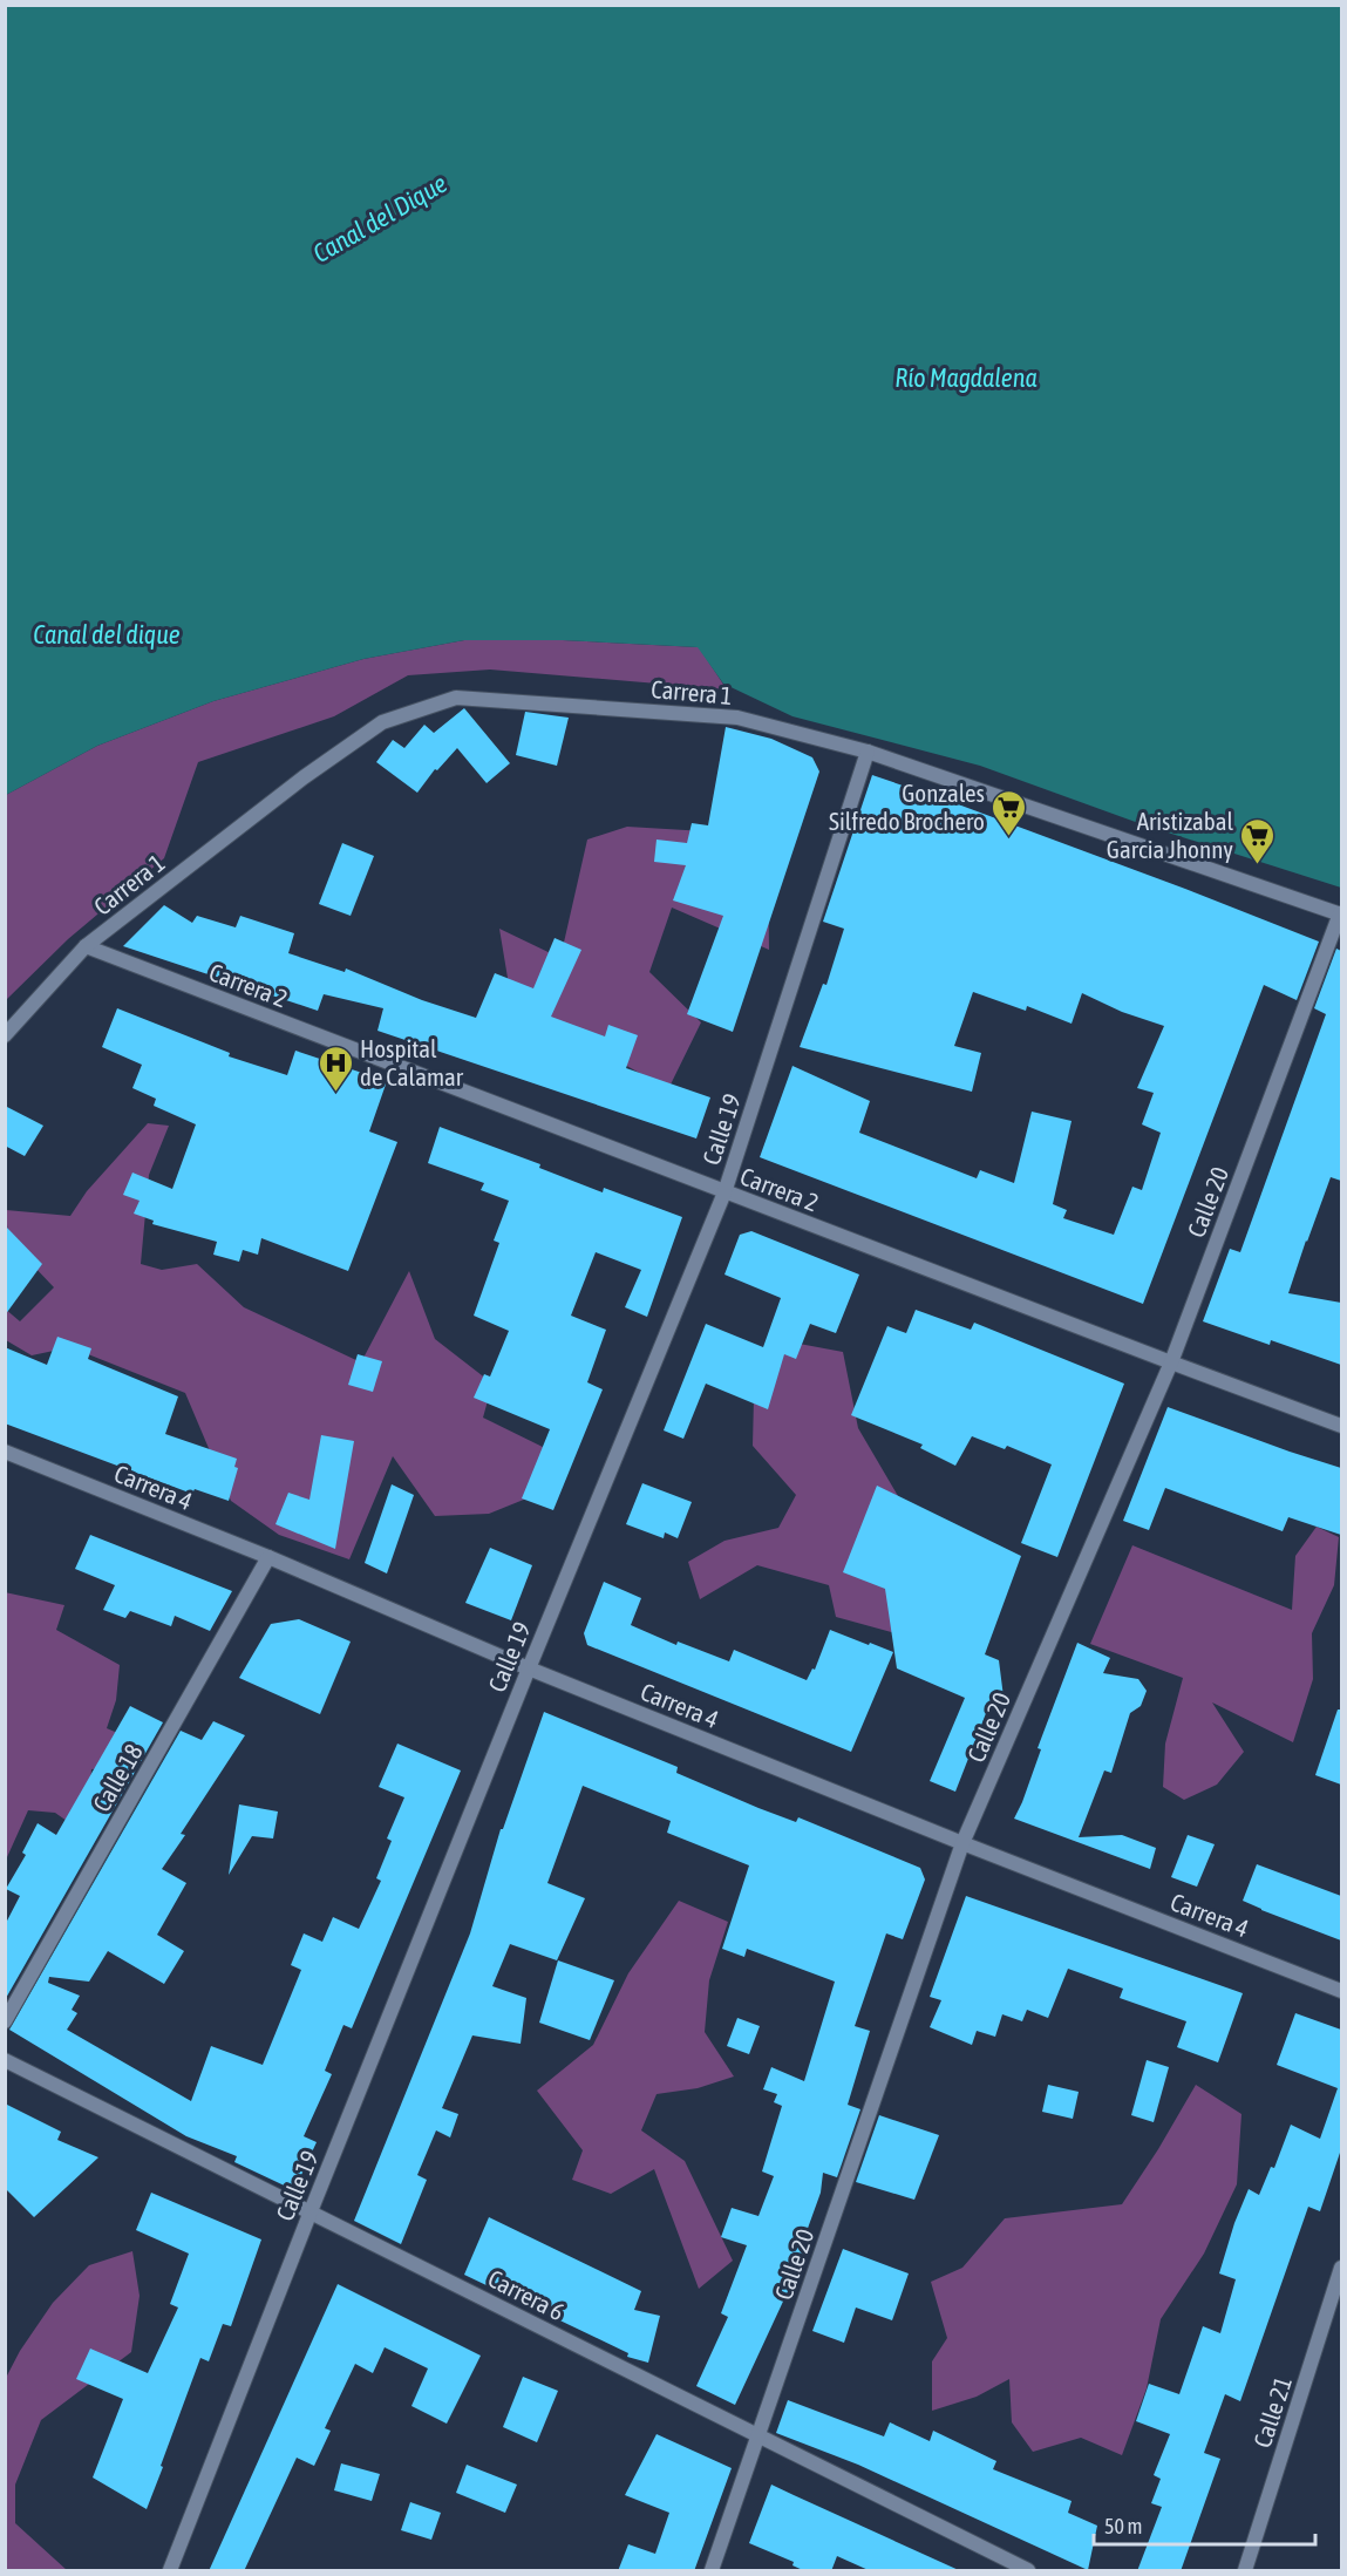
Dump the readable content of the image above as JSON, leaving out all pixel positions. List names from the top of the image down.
{
  "streets": {
    "street": [
      "Carrera 1",
      "Carrera 2",
      "Calle 19",
      "Calle 20",
      "Carrera 4",
      "Calle 18",
      "Carrera 6",
      "Calle 21"
    ]
  },
  "crossings": [
    ["Carrera 1", "Carrera 2"],
    ["Carrera 1", "Calle 19"],
    ["Carrera 1", "Calle 20"],
    ["Carrera 2", "Calle 19"],
    ["Carrera 2", "Calle 20"],
    ["Calle 19", "Carrera 4"],
    ["Calle 19", "Carrera 6"],
    ["Calle 20", "Carrera 4"],
    ["Calle 20", "Carrera 6"],
    ["Carrera 4", "Calle 18"]
  ],
  "water": ["Canal del Dique", "Río Magdalena", "Canal del dique"],
  "places": {
    "supermarket": ["Gonzales Silfredo Brochero", "Aristizabal Garcia Jhonny"],
    "hospital": ["Hospital de Calamar"]
  },
  "scale_bar": "50 m"
}
